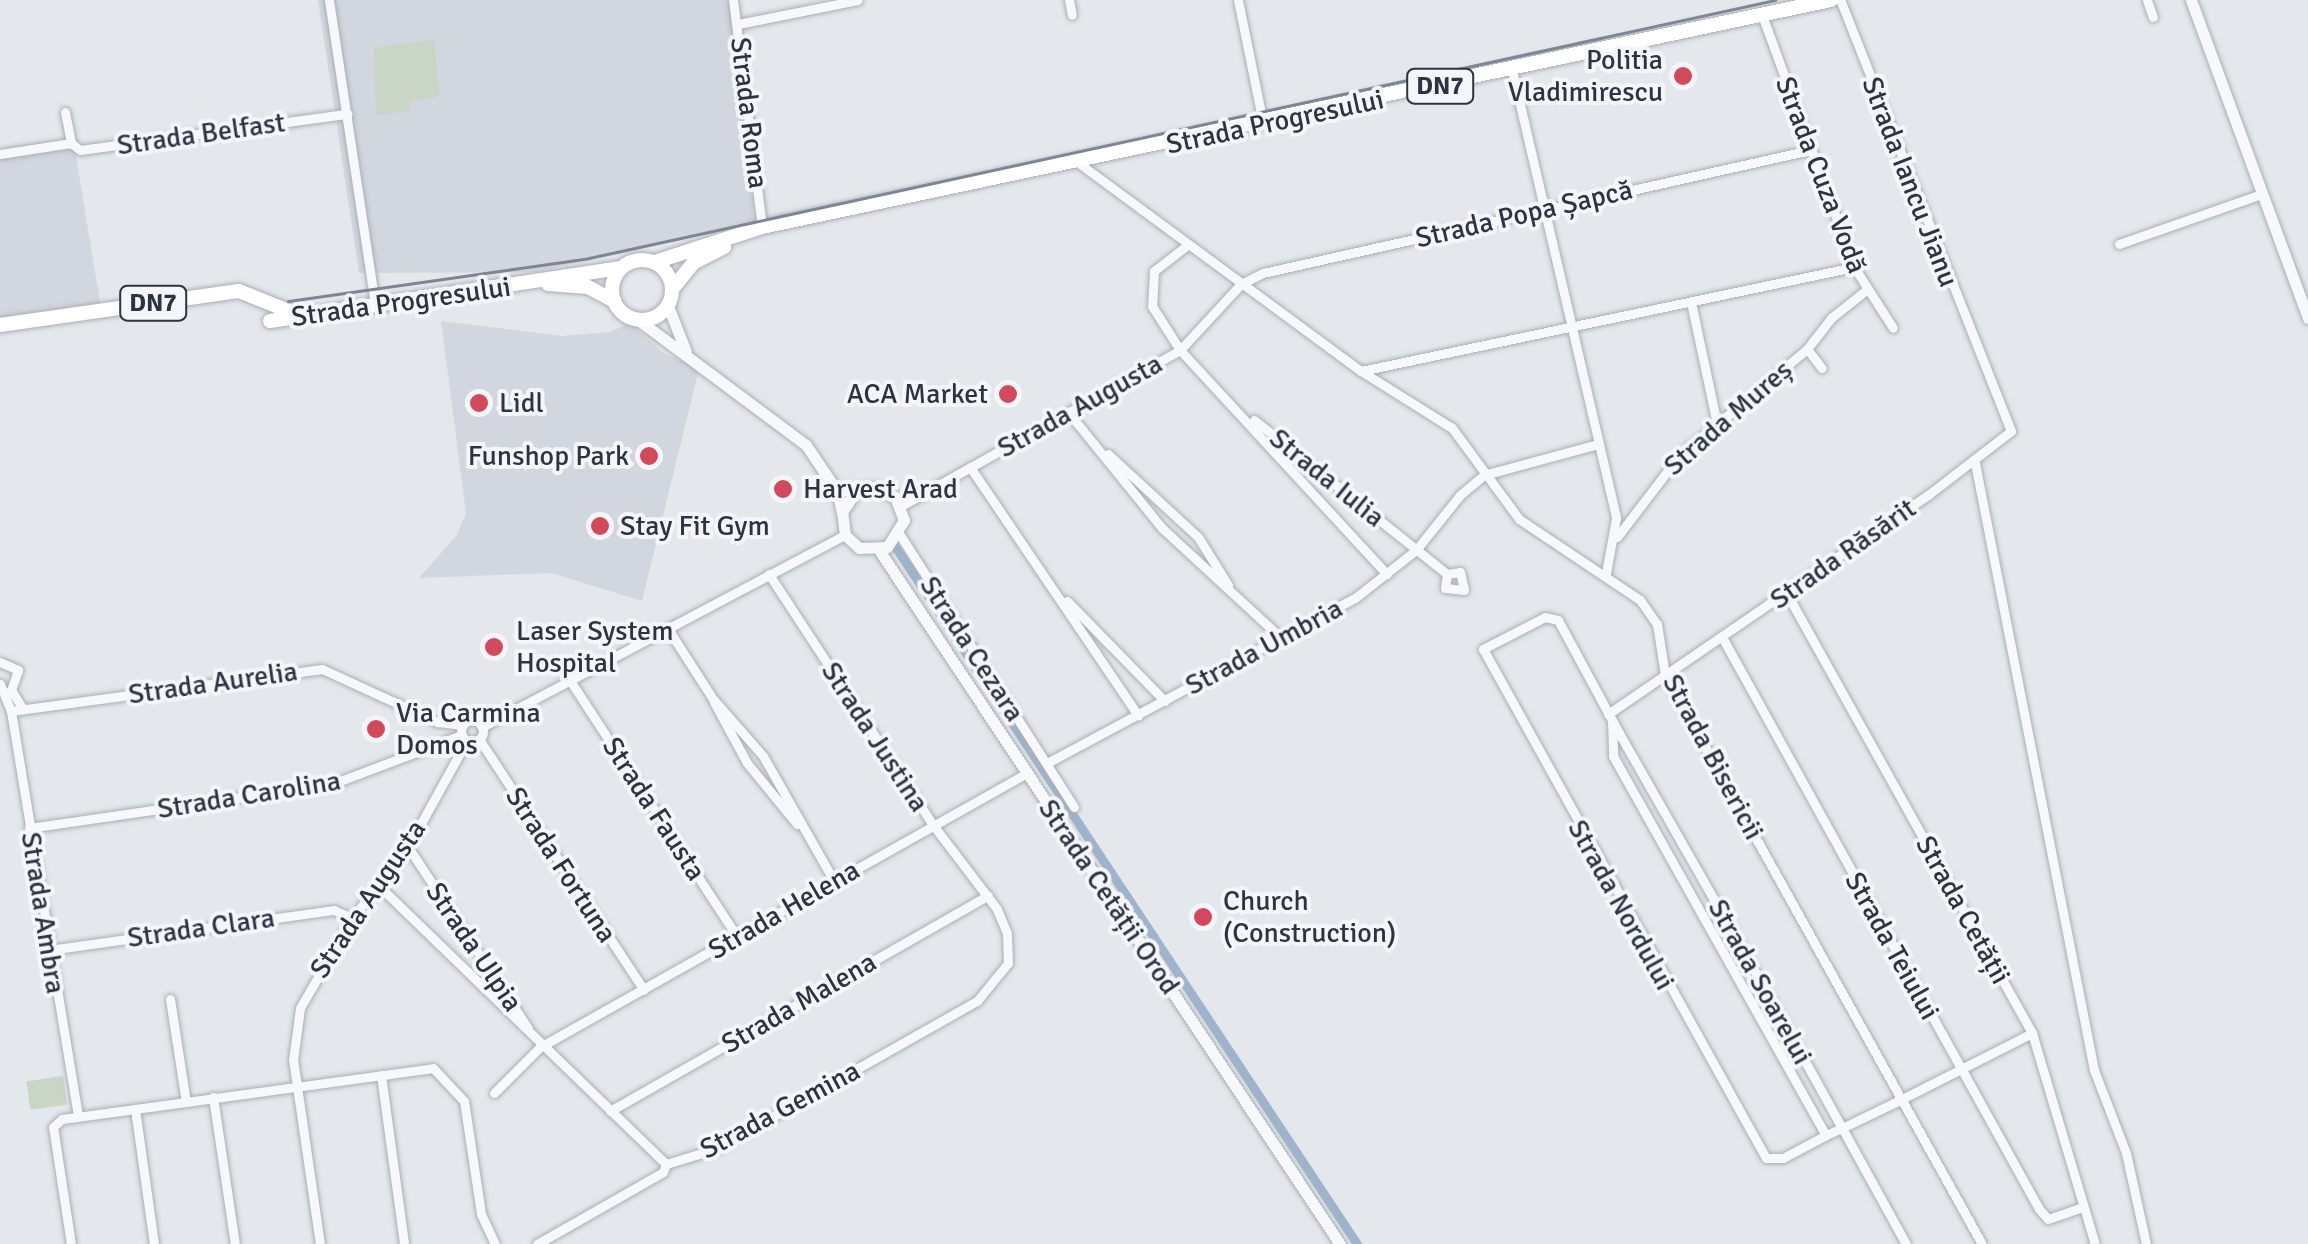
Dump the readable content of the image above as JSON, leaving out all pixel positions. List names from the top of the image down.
{
  "streets": {
    "main road": ["DN7", "Strada Progresului"],
    "street": [
      "Strada Roma",
      "Strada Belfast",
      "Strada Cuza Vodă",
      "Strada Iancu Jianu",
      "Strada Popa Șapcă",
      "Strada Augusta",
      "Strada Mureș",
      "Strada Iulia",
      "Strada Răsărit",
      "Strada Umbria",
      "Strada Cezara",
      "Strada Aurelia",
      "Strada Justina",
      "Strada Bisericii",
      "Strada Carolina",
      "Strada Fausta",
      "Strada Fortuna",
      "Strada Cetății Orod",
      "Strada Nordului",
      "Strada Helena",
      "Strada Cetății",
      "Strada Ambra",
      "Strada Clara",
      "Strada Teiului",
      "Strada Ulpia",
      "Strada Soarelui",
      "Strada Malena",
      "Strada Gemina"
    ]
  },
  "crossings": [
    ["DN7", "Strada Progresului"],
    ["Strada Roma", "Strada Progresului"],
    ["Strada Progresului", "Strada Cuza Vodă"],
    ["Strada Progresului", "Strada Bisericii"],
    ["Strada Cuza Vodă", "Strada Popa Șapcă"],
    ["Strada Cuza Vodă", "Strada Mureș"],
    ["Strada Iancu Jianu", "Strada Răsărit"],
    ["Strada Popa Șapcă", "Strada Augusta"],
    ["Strada Popa Șapcă", "Strada Bisericii"],
    ["Strada Augusta", "Strada Iulia"],
    ["Strada Augusta", "Strada Cezara"],
    ["Strada Augusta", "Strada Aurelia"],
    ["Strada Augusta", "Strada Bisericii"],
    ["Strada Augusta", "Strada Carolina"],
    ["Strada Augusta", "Strada Fortuna"],
    ["Strada Augusta", "Strada Cetății Orod"],
    ["Strada Augusta", "Strada Clara"],
    ["Strada Augusta", "Strada Ulpia"],
    ["Strada Augusta", "Strada Gemina"],
    ["Strada Iulia", "Strada Umbria"],
    ["Strada Iulia", "Strada Bisericii"],
    ["Strada Răsărit", "Strada Bisericii"],
    ["Strada Răsărit", "Strada Cetății"],
    ["Strada Răsărit", "Strada Teiului"],
    ["Strada Răsărit", "Strada Soarelui"],
    ["Strada Umbria", "Strada Bisericii"],
    ["Strada Cezara", "Strada Cetății Orod"],
    ["Strada Aurelia", "Strada Carolina"],
    ["Strada Aurelia", "Strada Fortuna"],
    ["Strada Aurelia", "Strada Ambra"],
    ["Strada Justina", "Strada Helena"],
    ["Strada Justina", "Strada Malena"],
    ["Strada Justina", "Strada Gemina"],
    ["Strada Bisericii", "Strada Nordului"],
    ["Strada Carolina", "Strada Fortuna"],
    ["Strada Carolina", "Strada Ambra"],
    ["Strada Fausta", "Strada Helena"],
    ["Strada Fortuna", "Strada Helena"],
    ["Strada Cetății Orod", "Strada Helena"],
    ["Strada Nordului", "Strada Cetății"],
    ["Strada Nordului", "Strada Teiului"],
    ["Strada Nordului", "Strada Soarelui"],
    ["Strada Helena", "Strada Ulpia"],
    ["Strada Helena", "Strada Gemina"],
    ["Strada Cetății", "Strada Teiului"],
    ["Strada Ambra", "Strada Clara"],
    ["Strada Ulpia", "Strada Gemina"],
    ["Strada Malena", "Strada Gemina"]
  ],
  "places": [
    "Politia Vladimirescu",
    "ACA Market",
    "Lidl",
    "Funshop Park",
    "Harvest Arad",
    "Stay Fit Gym",
    "Laser System Hospital",
    "Via Carmina Domos",
    "Church (Construction)"
  ]
}
